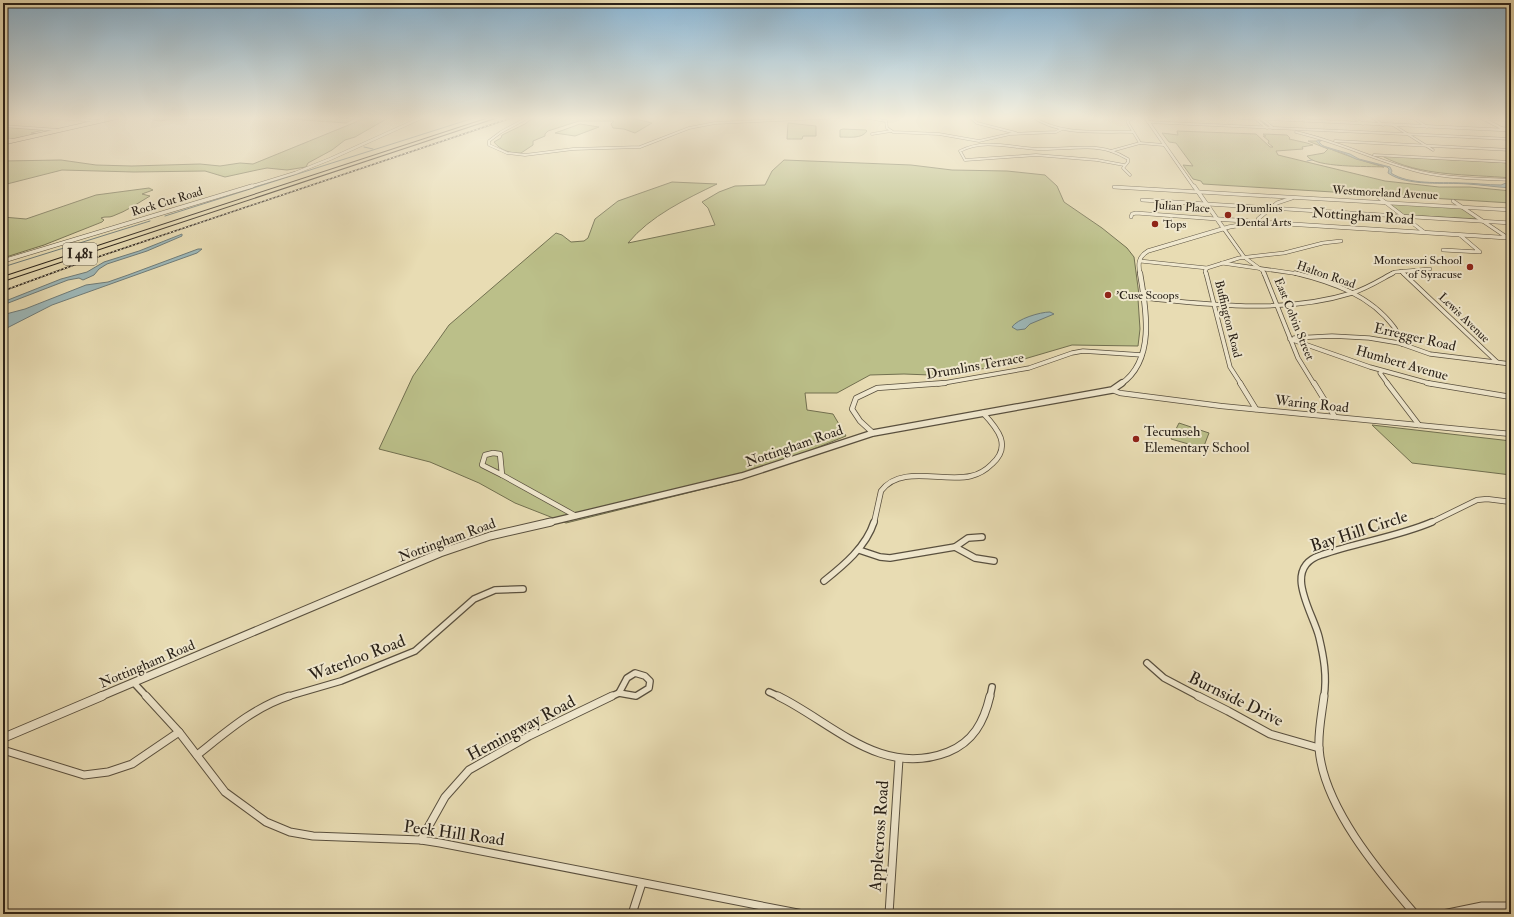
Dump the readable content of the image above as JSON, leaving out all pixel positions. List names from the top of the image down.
{
  "streets": {
    "highway": ["I 481"],
    "street": [
      "Westmoreland Avenue",
      "Rock Cut Road",
      "Julian Place",
      "Nottingham Road",
      "Halton Road",
      "Lewis Avenue",
      "Buffington Road",
      "East Colvin Street",
      "Erregger Road",
      "Humbert Avenue",
      "Drumlins Terrace",
      "Waring Road",
      "Bay Hill Circle",
      "Waterloo Road",
      "Burnside Drive",
      "Hemingway Road",
      "Peck Hill Road",
      "Applecross Road"
    ]
  },
  "crossings": [
    ["Westmoreland Avenue", "East Colvin Street"],
    ["Julian Place", "Nottingham Road"],
    ["Julian Place", "East Colvin Street"],
    ["Nottingham Road", "East Colvin Street"],
    ["Nottingham Road", "Drumlins Terrace"],
    ["Nottingham Road", "Waring Road"],
    ["Nottingham Road", "Peck Hill Road"],
    ["Halton Road", "Buffington Road"],
    ["Halton Road", "East Colvin Street"],
    ["Halton Road", "Erregger Road"],
    ["Lewis Avenue", "Erregger Road"],
    ["Buffington Road", "East Colvin Street"],
    ["Buffington Road", "Waring Road"],
    ["East Colvin Street", "Erregger Road"],
    ["East Colvin Street", "Humbert Avenue"],
    ["East Colvin Street", "Waring Road"],
    ["Erregger Road", "Humbert Avenue"],
    ["Bay Hill Circle", "Burnside Drive"],
    ["Waterloo Road", "Peck Hill Road"],
    ["Hemingway Road", "Peck Hill Road"]
  ],
  "places": [
    "Drumlins Dental Arts",
    "Tops",
    "Montessori School of Syracuse",
    "'Cuse Scoops",
    "Tecumseh Elementary School"
  ]
}
